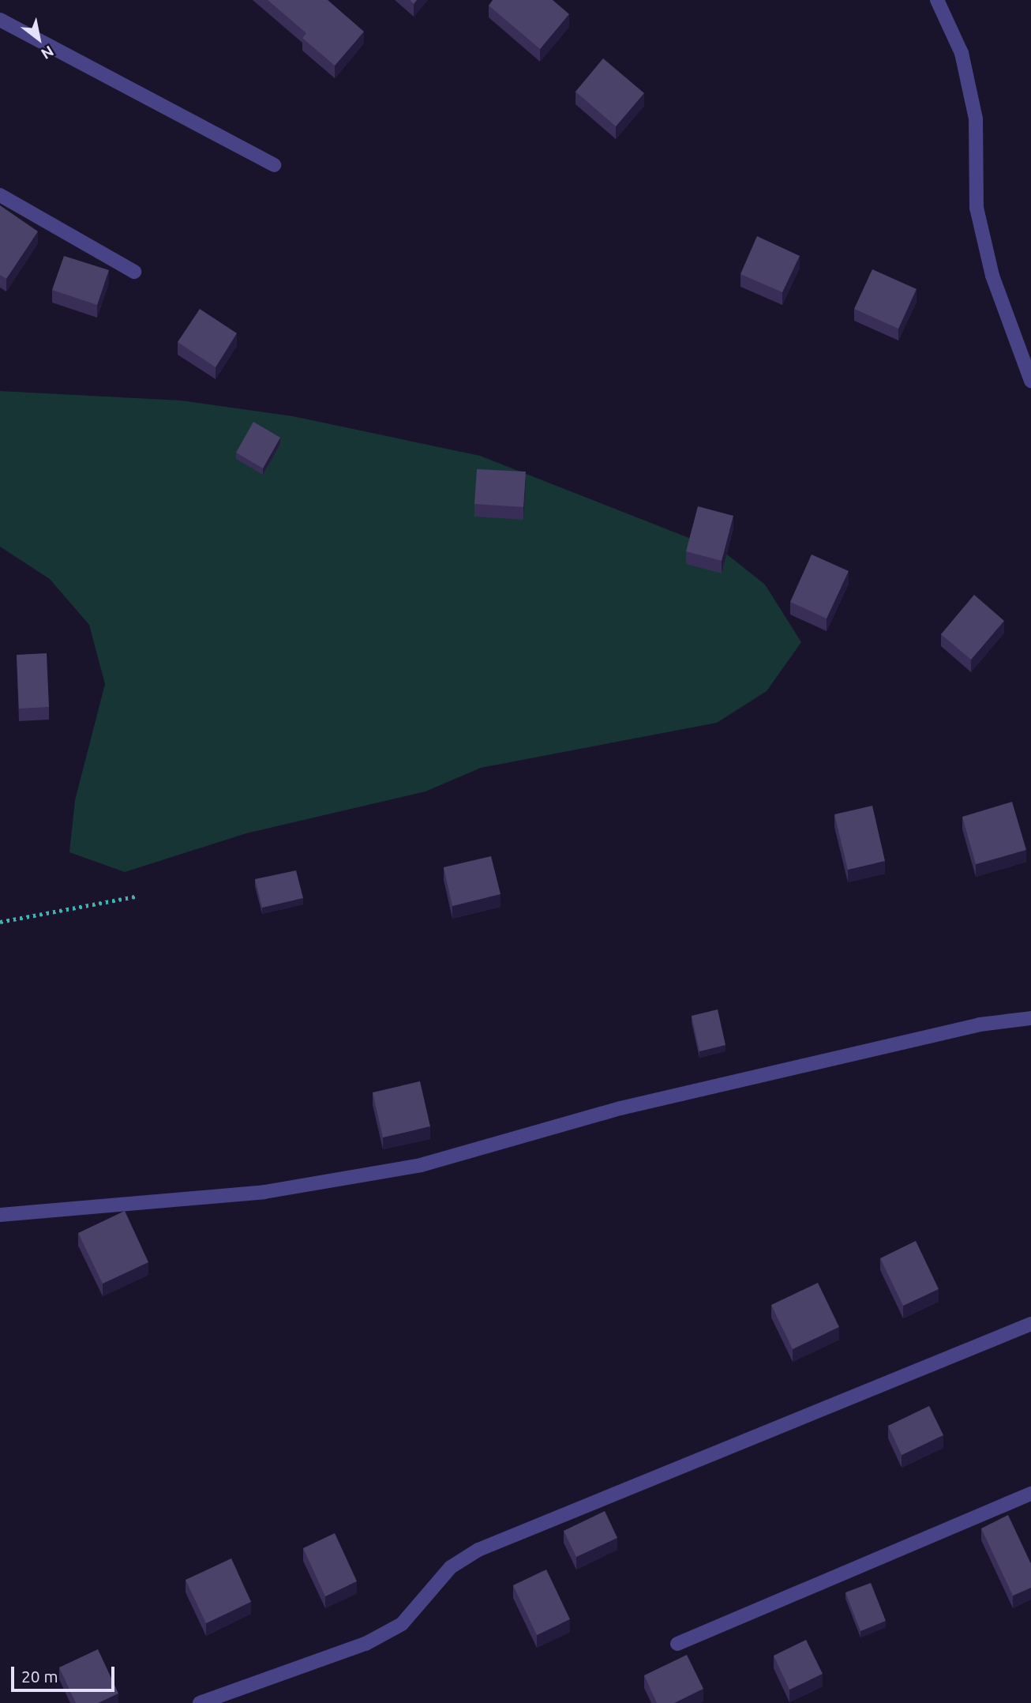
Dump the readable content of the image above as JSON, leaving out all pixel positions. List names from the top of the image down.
{
  "scale_bar": "20 m",
  "north": "bottom right"
}
